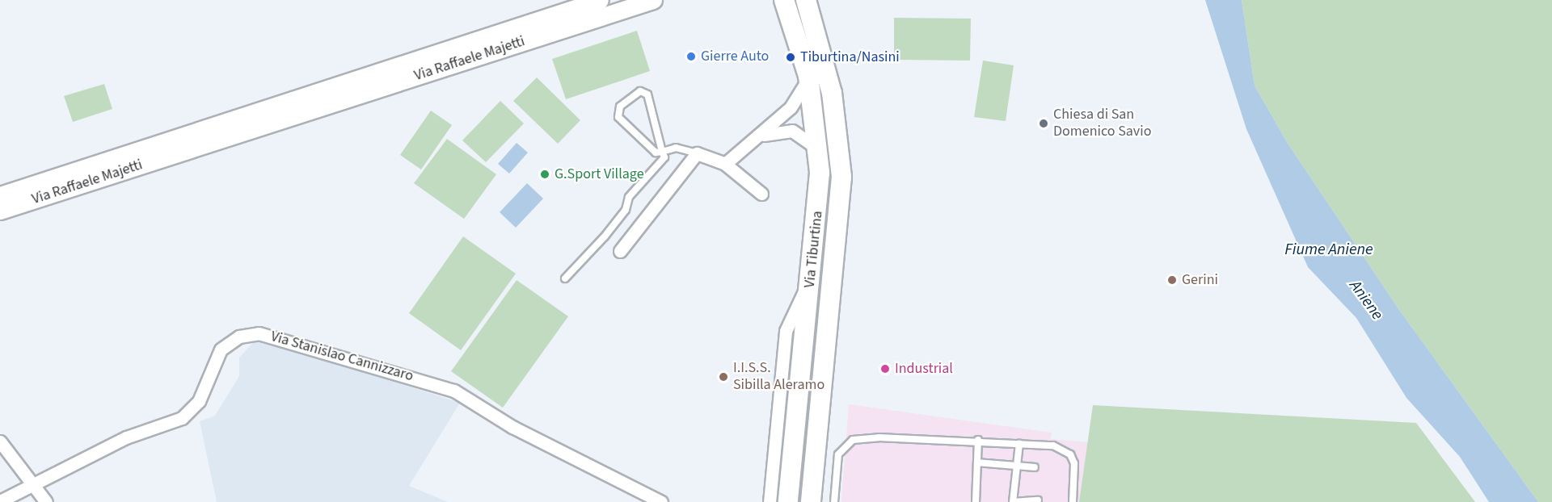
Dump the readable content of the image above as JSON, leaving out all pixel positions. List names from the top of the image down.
{
  "streets": {
    "main road": ["Via Tiburtina"],
    "street": ["Via Raffaele Majetti", "Via Stanislao Cannizzaro"]
  },
  "water": ["Fiume Aniene", "Aniene"],
  "places": [
    "Gierre Auto",
    "Tiburtina/Nasini",
    "Chiesa di San Domenico Savio",
    "G.Sport Village",
    "Gerini",
    "Industrial",
    "I.I.S.S. Sibilla Aleramo"
  ]
}
